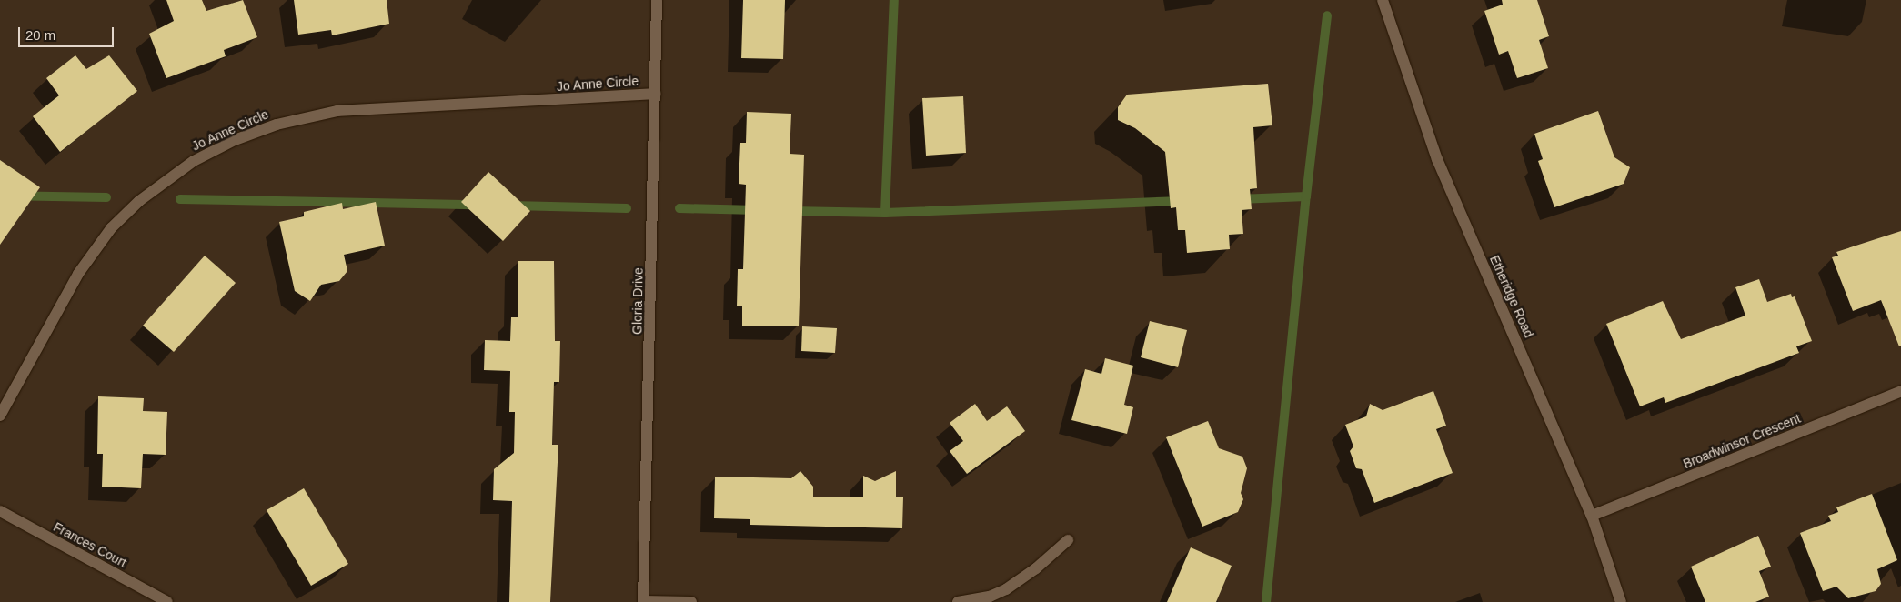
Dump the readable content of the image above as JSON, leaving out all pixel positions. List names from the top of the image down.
{
  "streets": {
    "street": [
      "Jo Anne Circle",
      "Etheridge Road",
      "Gloria Drive",
      "Broadwinsor Crescent",
      "Frances Court"
    ]
  },
  "crossings": [
    ["Jo Anne Circle", "Gloria Drive"],
    ["Etheridge Road", "Broadwinsor Crescent"]
  ],
  "scale_bar": "20 m"
}
